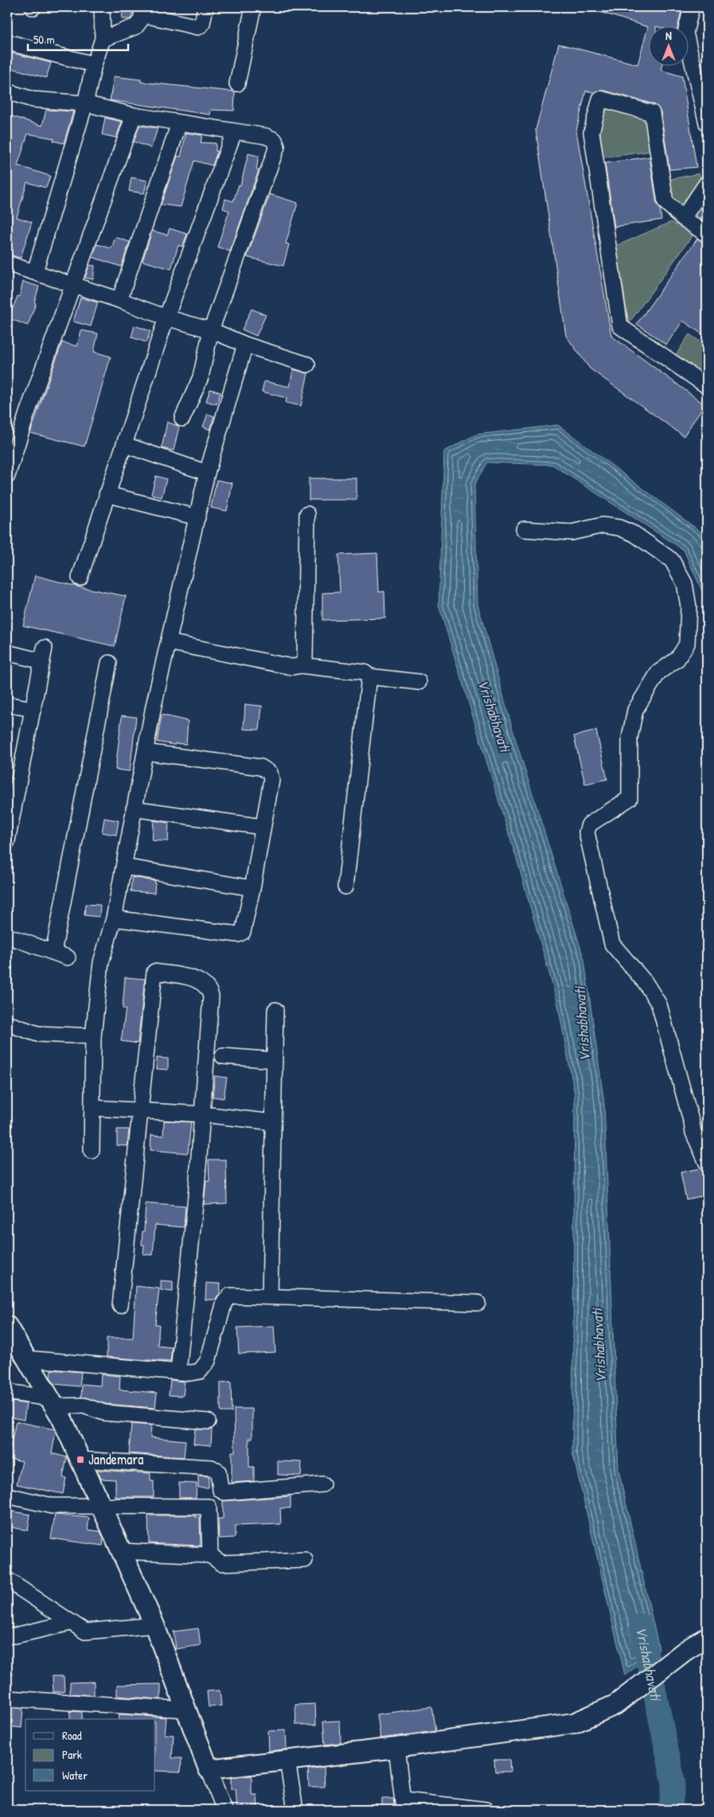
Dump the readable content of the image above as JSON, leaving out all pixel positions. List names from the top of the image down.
{
  "water": ["Vrishabhavati"],
  "places": {
    "transit": ["Jandemara"]
  },
  "legend": ["Road", "Park", "Water"],
  "scale_bar": "50 m",
  "north": "top"
}
